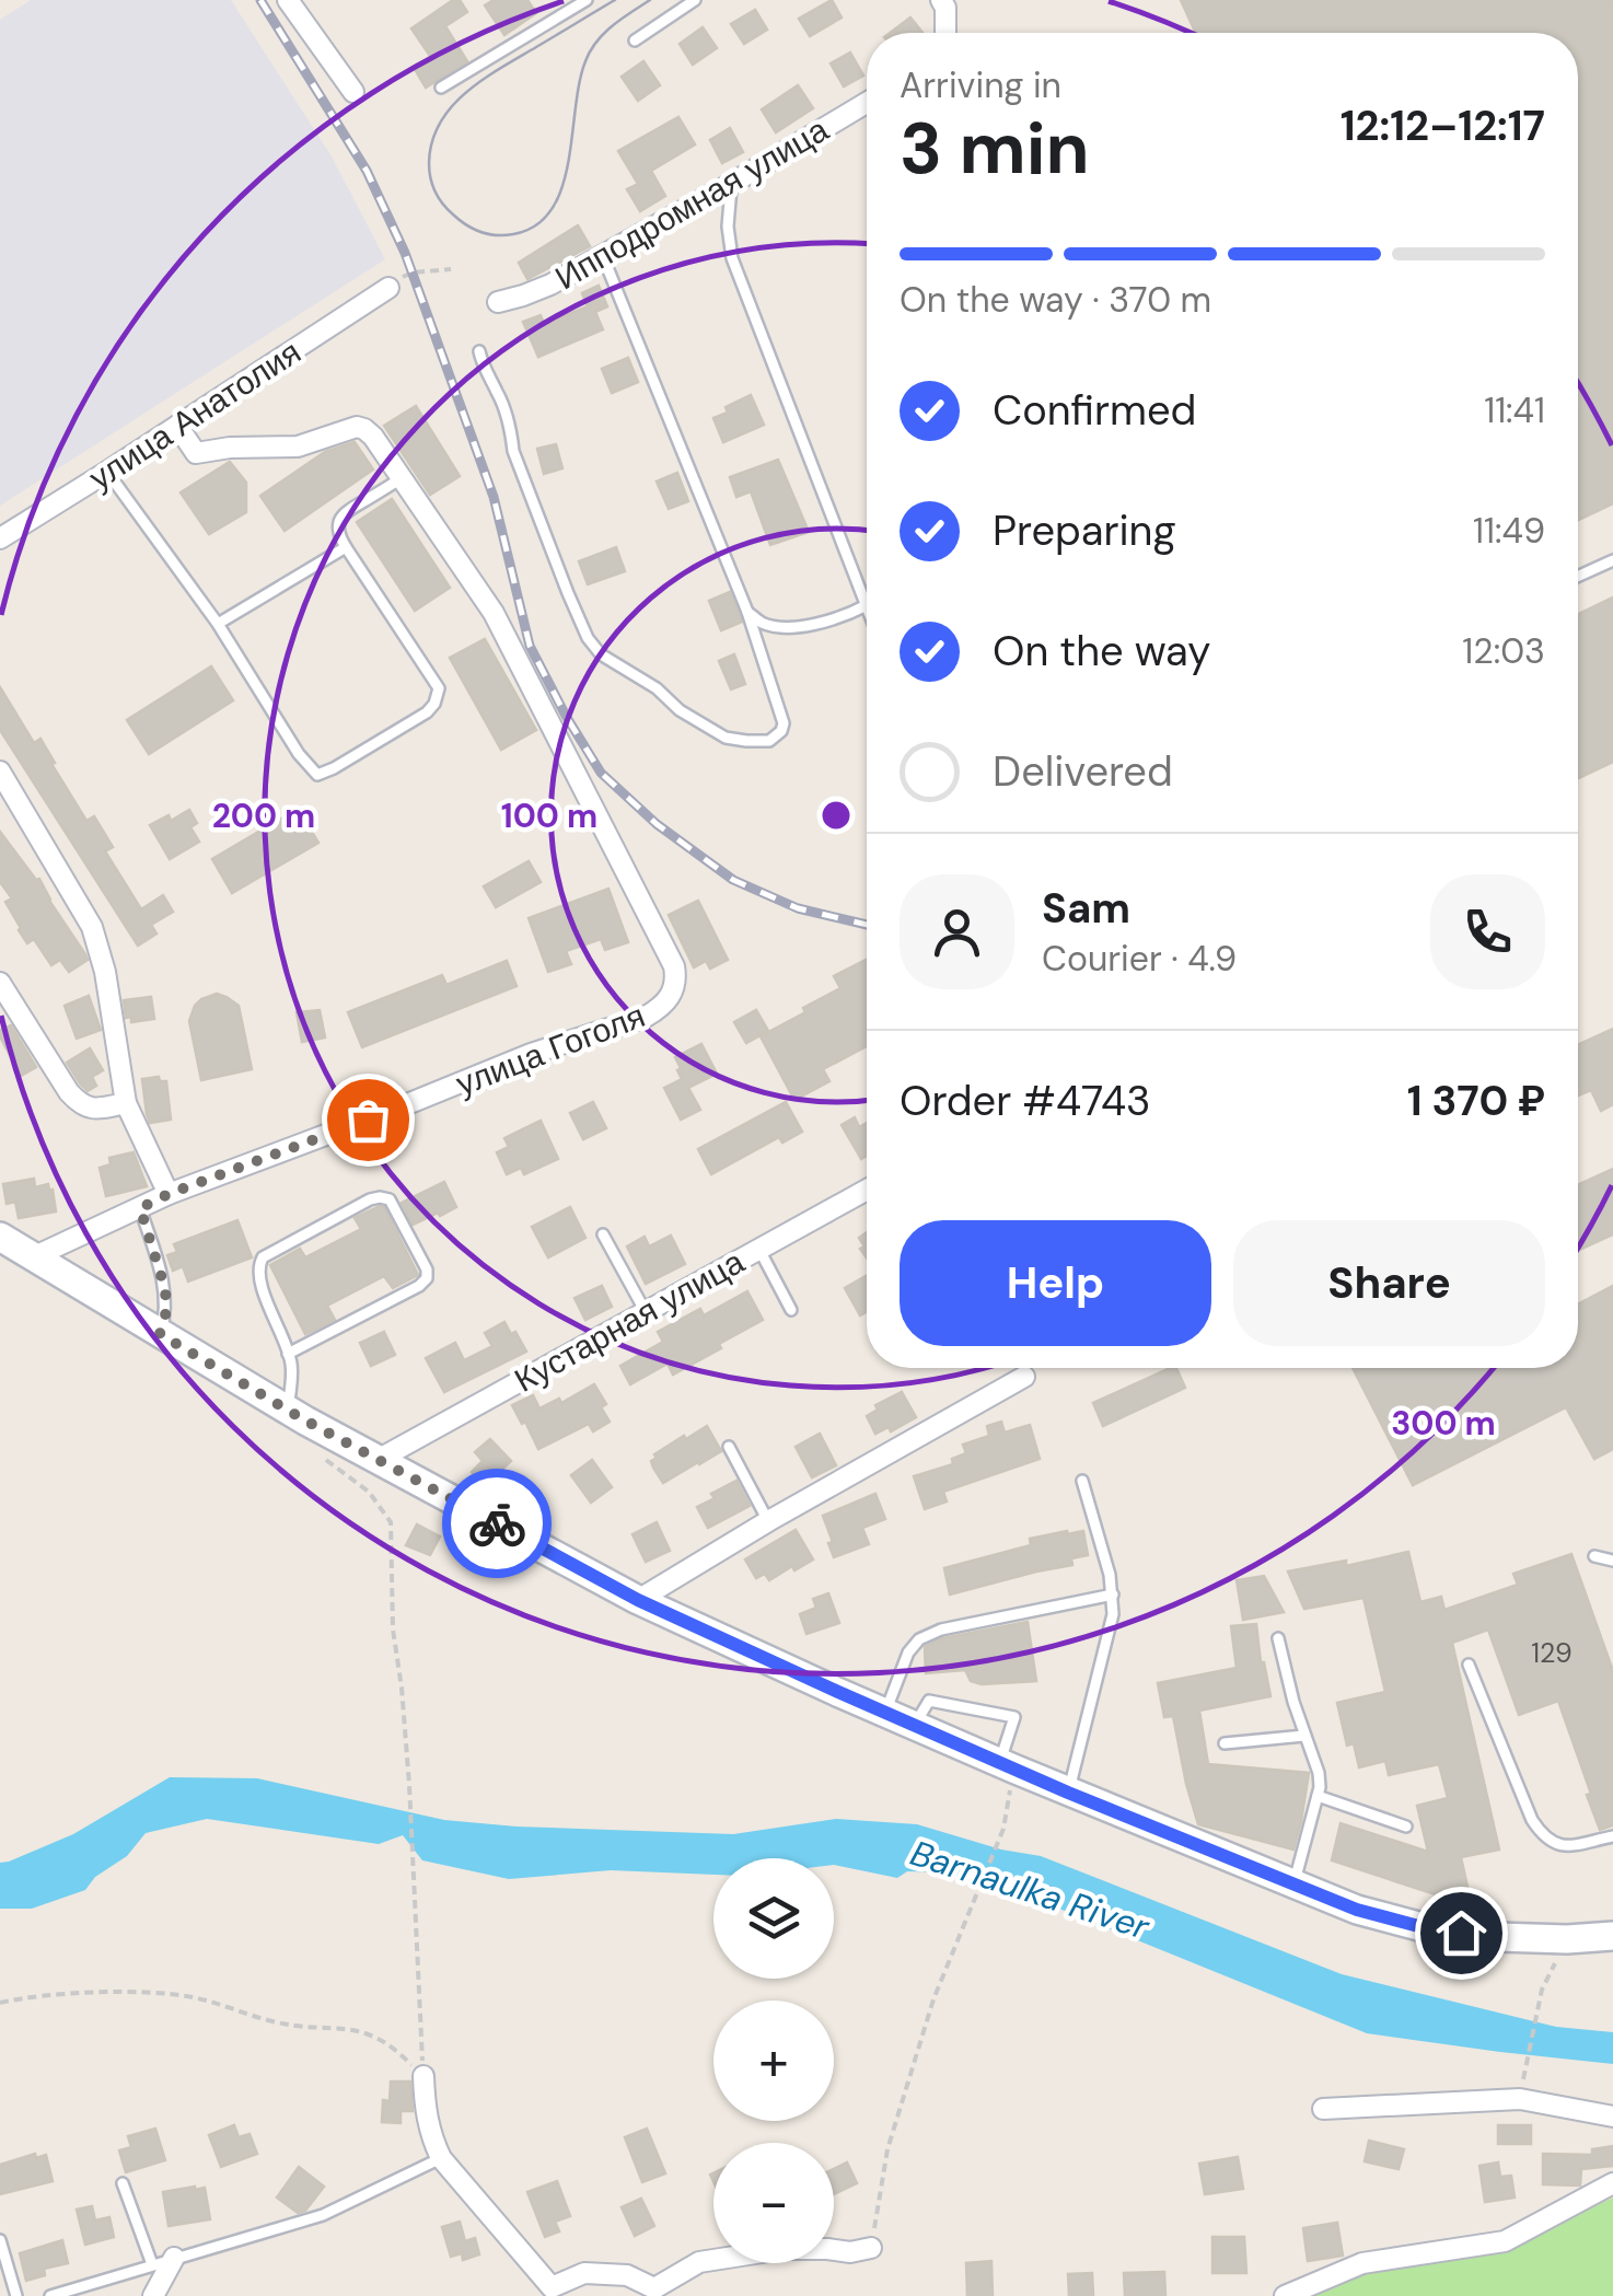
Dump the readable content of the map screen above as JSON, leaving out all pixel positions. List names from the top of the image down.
{
  "streets": {
    "street": [
      "Ипподромная улица",
      "улица Анатолия",
      "улица Гоголя",
      "Кустарная улица"
    ]
  },
  "water": ["Barnaulka River"],
  "house_numbers": ["129"],
  "page": {
    "heading": ["3 min", "Arriving in", "12:12–12:17"],
    "panel": [
      "Sam",
      "Courier · 4.9",
      "Order #4743",
      "1 370 ₽"
    ],
    "bar": "On the way · 370 m",
    "list": [
      ["Confirmed", "11:41"],
      ["Preparing", "11:49"],
      ["On the way", "12:03"],
      "Delivered"
    ],
    "buttons": ["Help", "Share"],
    "map_buttons": ["+", "−"]
  },
  "rings": ["200 m", "100 m", "300 m"]
}
